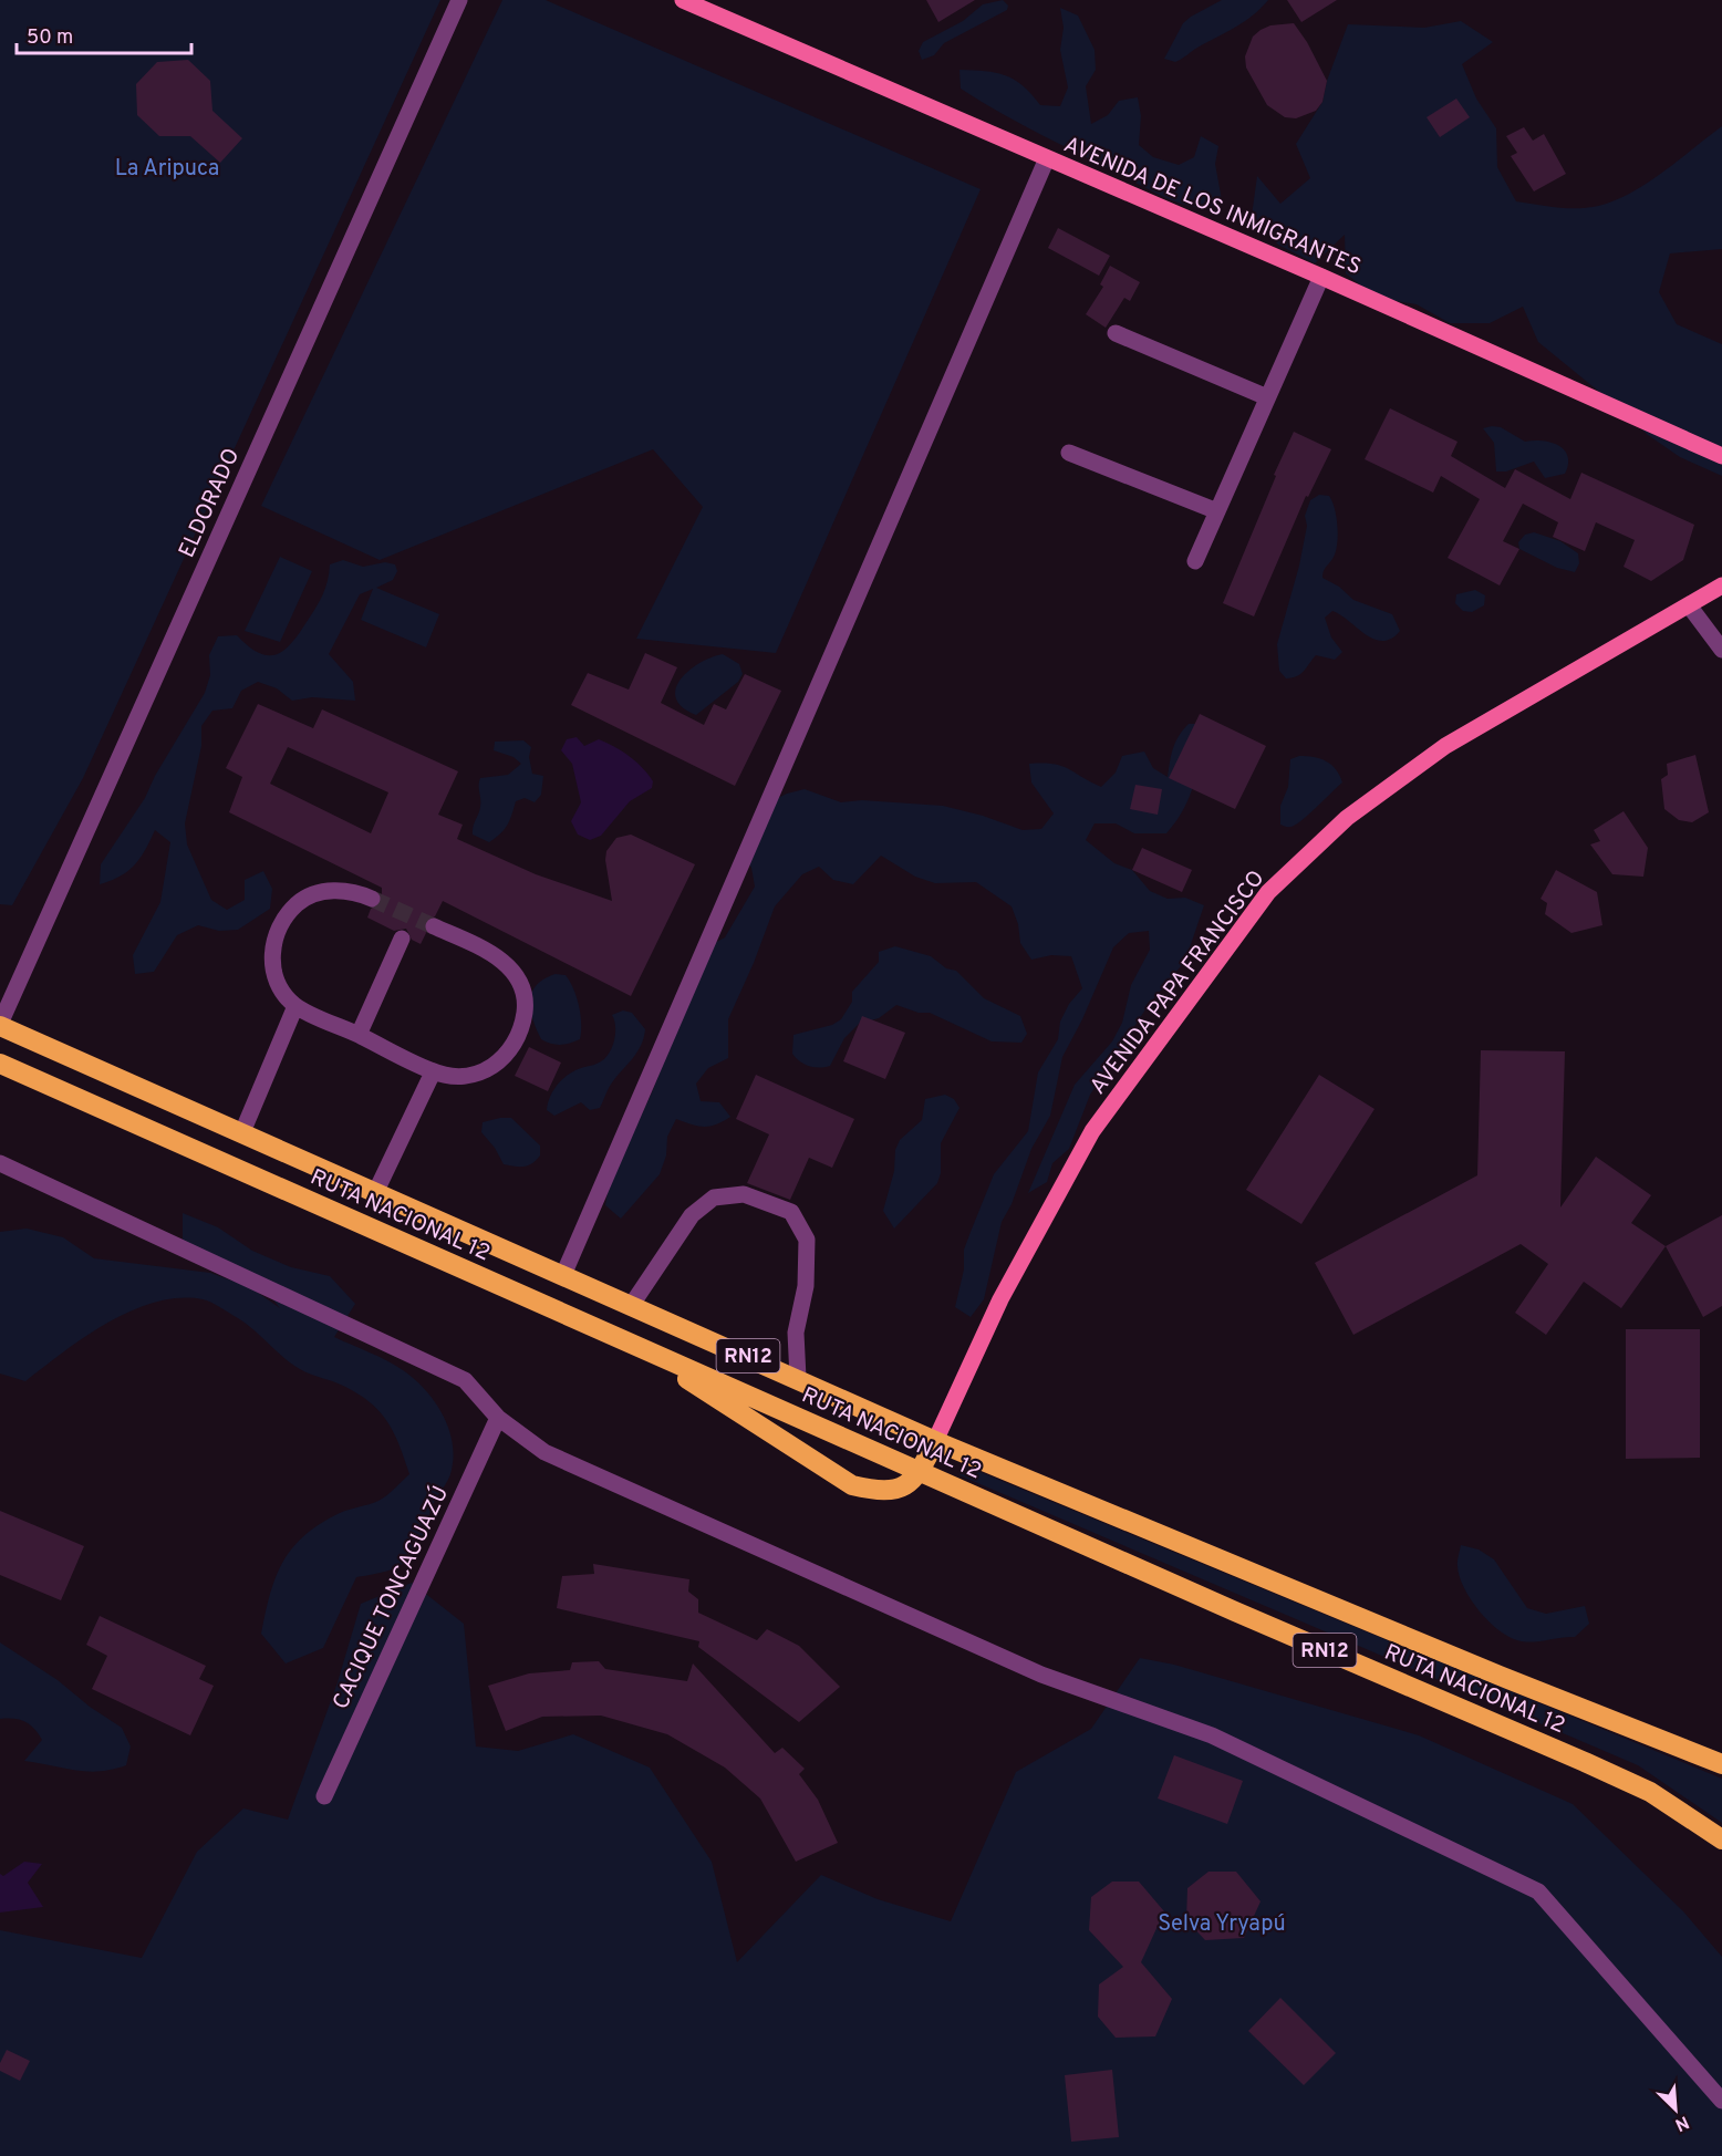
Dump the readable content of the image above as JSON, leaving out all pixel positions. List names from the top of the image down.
{
  "streets": {
    "highway": ["RUTA NACIONAL 12", "RN12"],
    "main road": ["AVENIDA DE LOS INMIGRANTES", "AVENIDA PAPA FRANCISCO"],
    "street": ["ELDORADO", "CACIQUE TONCAGUAZÚ"]
  },
  "crossings": [
    ["ELDORADO", "RUTA NACIONAL 12"],
    ["AVENIDA PAPA FRANCISCO", "RUTA NACIONAL 12"]
  ],
  "parks": ["La Aripuca", "Selva Yryapú"],
  "scale_bar": "50 m",
  "north": "bottom right"
}
